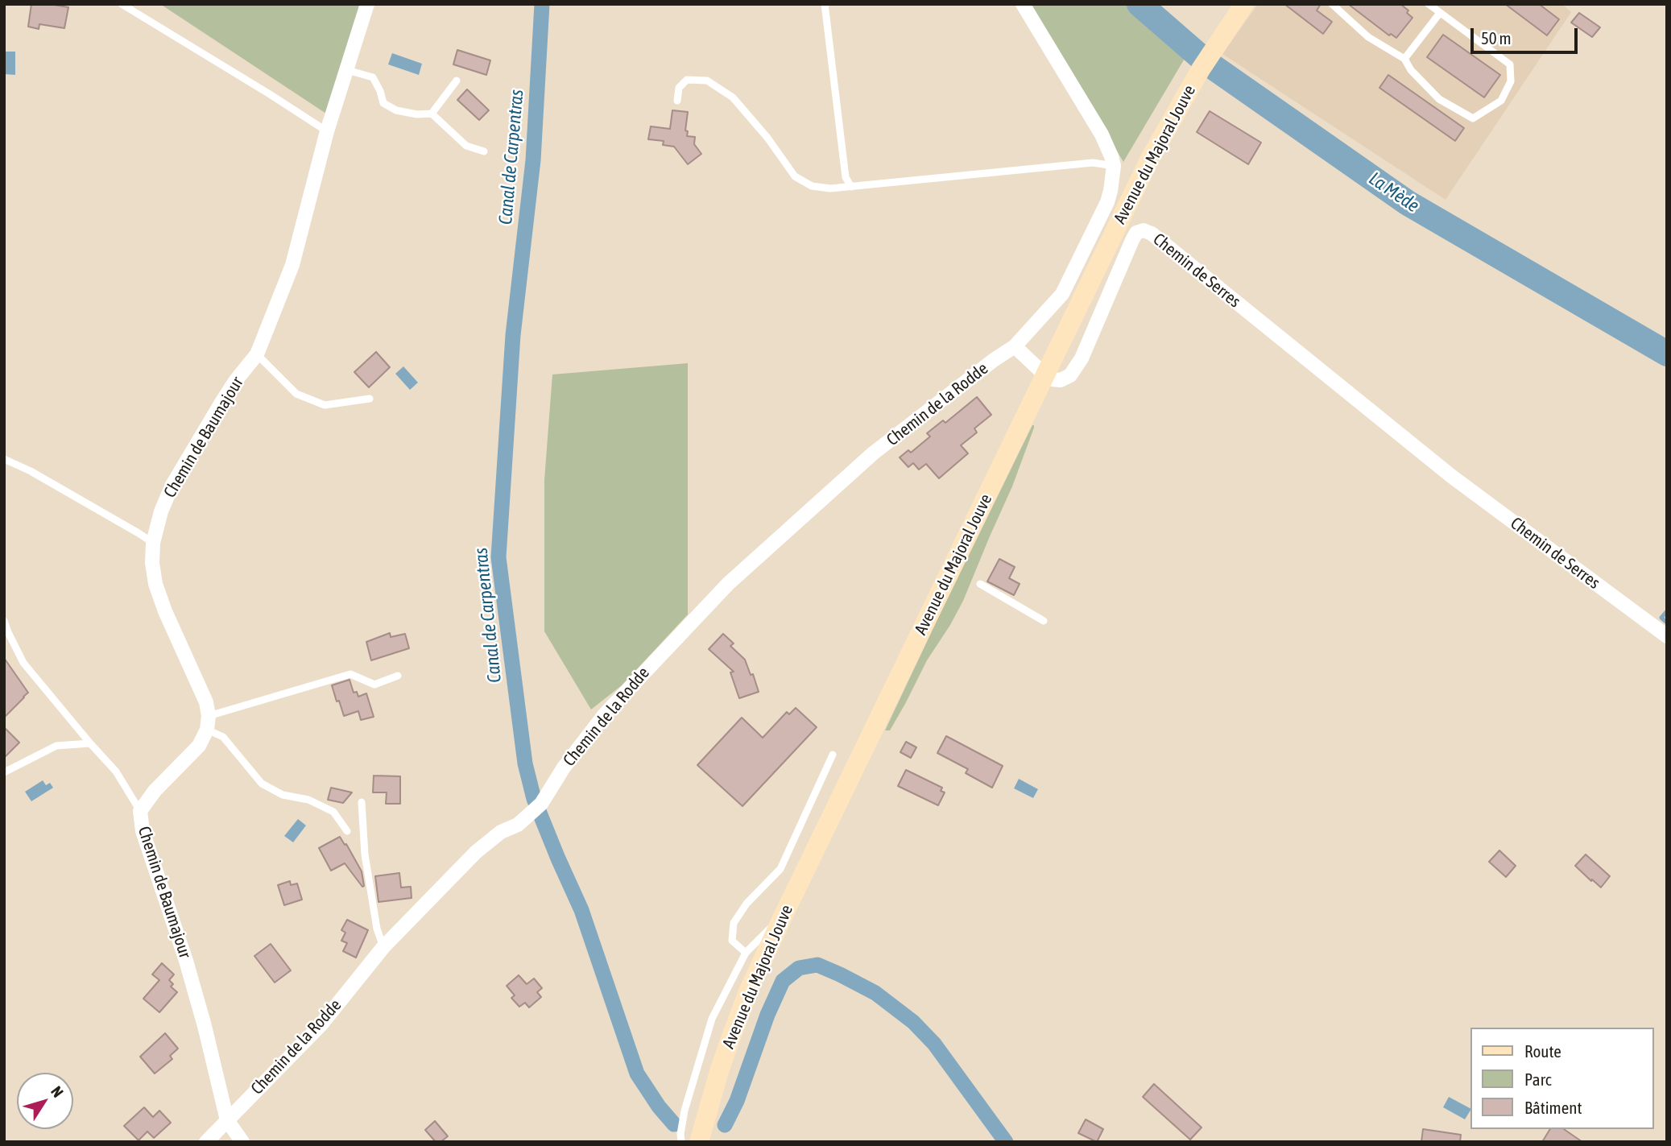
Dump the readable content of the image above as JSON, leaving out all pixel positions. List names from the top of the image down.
{
  "streets": {
    "main road": ["Avenue du Majoral Jouve"],
    "street": ["Chemin de Serres", "Chemin de la Rodde", "Chemin de Baumajour"]
  },
  "crossings": [
    ["Avenue du Majoral Jouve", "Chemin de Serres"],
    ["Chemin de la Rodde", "Chemin de Baumajour"]
  ],
  "water": ["Canal de Carpentras", "La Mède"],
  "legend": ["Route", "Parc", "Bâtiment"],
  "scale_bar": "50 m",
  "north": "top right"
}
